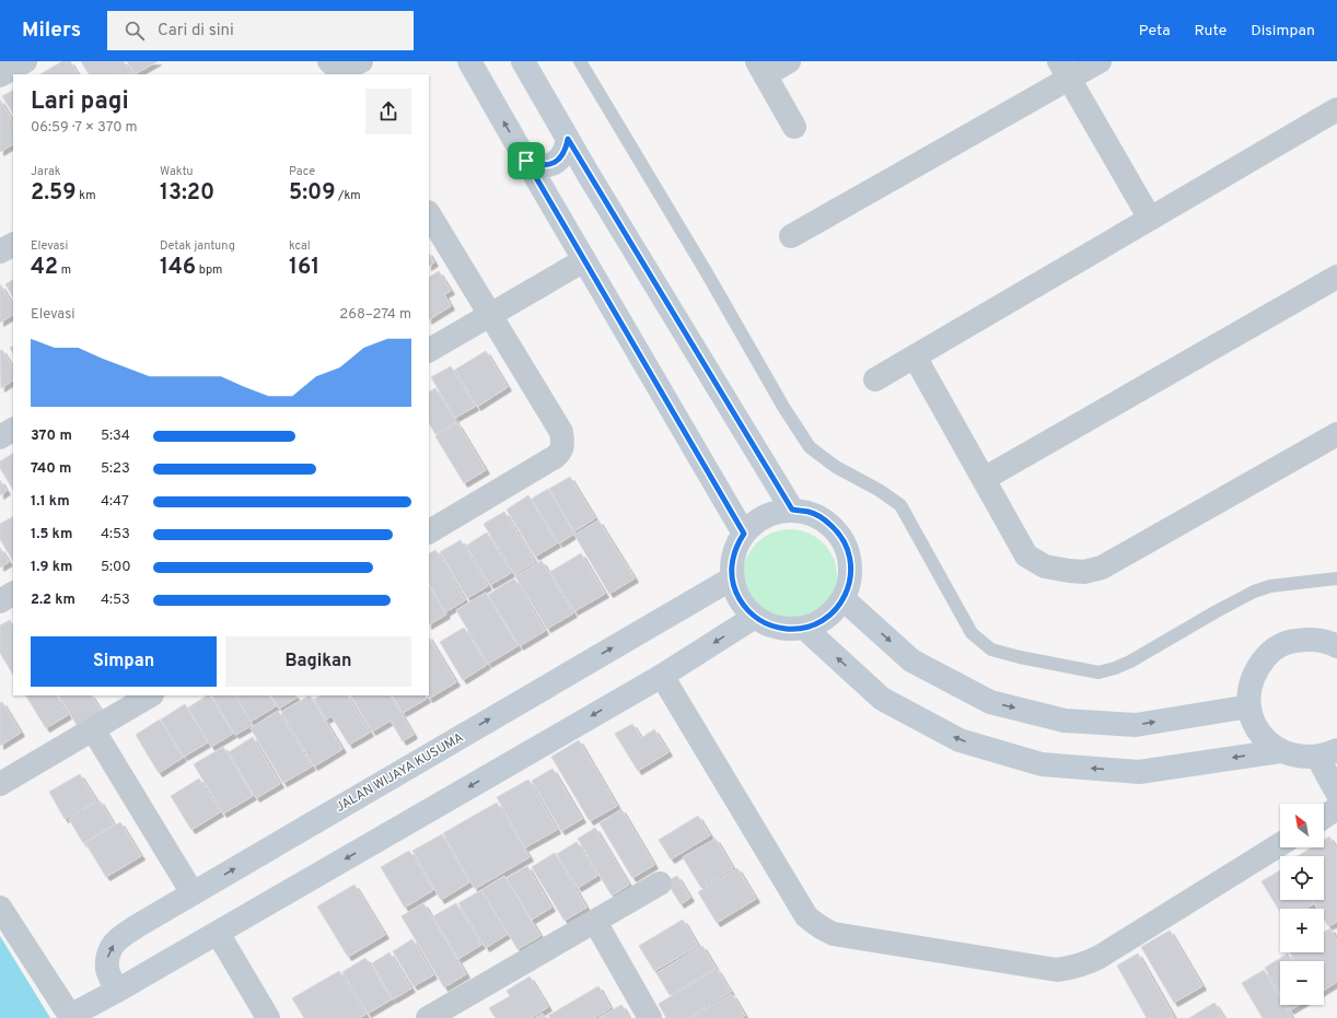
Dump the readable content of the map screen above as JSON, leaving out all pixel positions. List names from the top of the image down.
{
  "streets": {
    "street": ["JALAN WIJAYA KUSUMA"]
  },
  "north": "top left",
  "page": {
    "header": "Milers",
    "search": "Cari di sini",
    "nav": ["Peta", "Rute", "Disimpan"],
    "heading": ["Lari pagi", "06:59 · 7 × 370 m"],
    "stats": [
      ["Jarak", "2.59 km"],
      ["Waktu", "13:20"],
      ["Pace", "5:09 /km"],
      ["Elevasi", "42 m"],
      ["Detak jantung", "146 bpm"],
      ["kcal", "161"]
    ],
    "chart": ["Elevasi", "268–274 m"],
    "list": [
      {
        "name": "370 m",
        "note": "5:34"
      },
      {
        "name": "740 m",
        "note": "5:23"
      },
      {
        "name": "1.1 km",
        "note": "4:47"
      },
      {
        "name": "1.5 km",
        "note": "4:53"
      },
      {
        "name": "1.9 km",
        "note": "5:00"
      },
      {
        "name": "2.2 km",
        "note": "4:53"
      }
    ],
    "buttons": ["Simpan", "Bagikan"],
    "map_buttons": ["+", "−"]
  }
}
